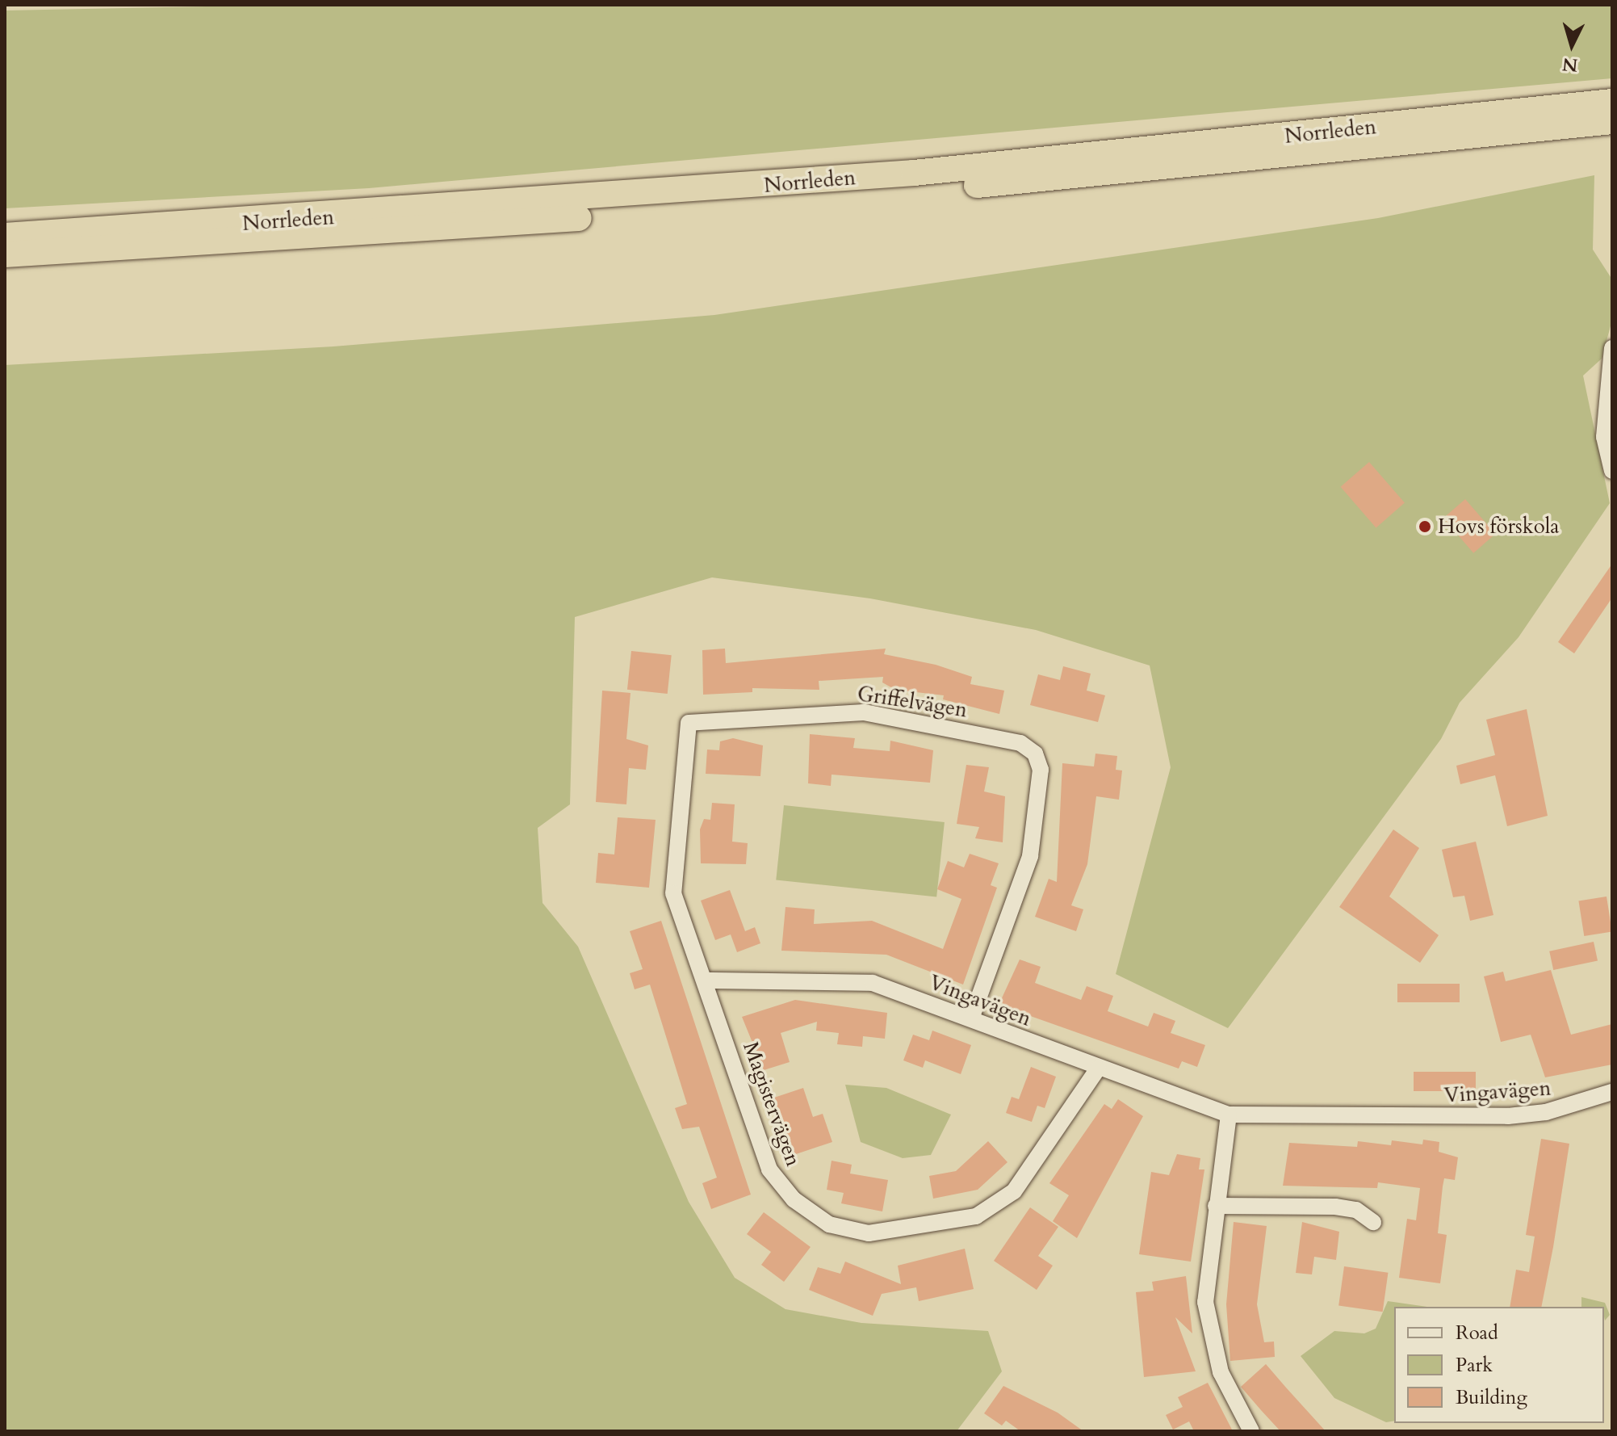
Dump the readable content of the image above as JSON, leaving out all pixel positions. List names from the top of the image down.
{
  "streets": {
    "highway": ["Norrleden"],
    "street": ["Griffelvägen", "Vingavägen", "Magistervägen"]
  },
  "crossings": [
    ["Griffelvägen", "Vingavägen"],
    ["Griffelvägen", "Magistervägen"],
    ["Vingavägen", "Magistervägen"]
  ],
  "places": ["Hovs förskola"],
  "legend": ["Road", "Park", "Building"],
  "north": "bottom"
}
